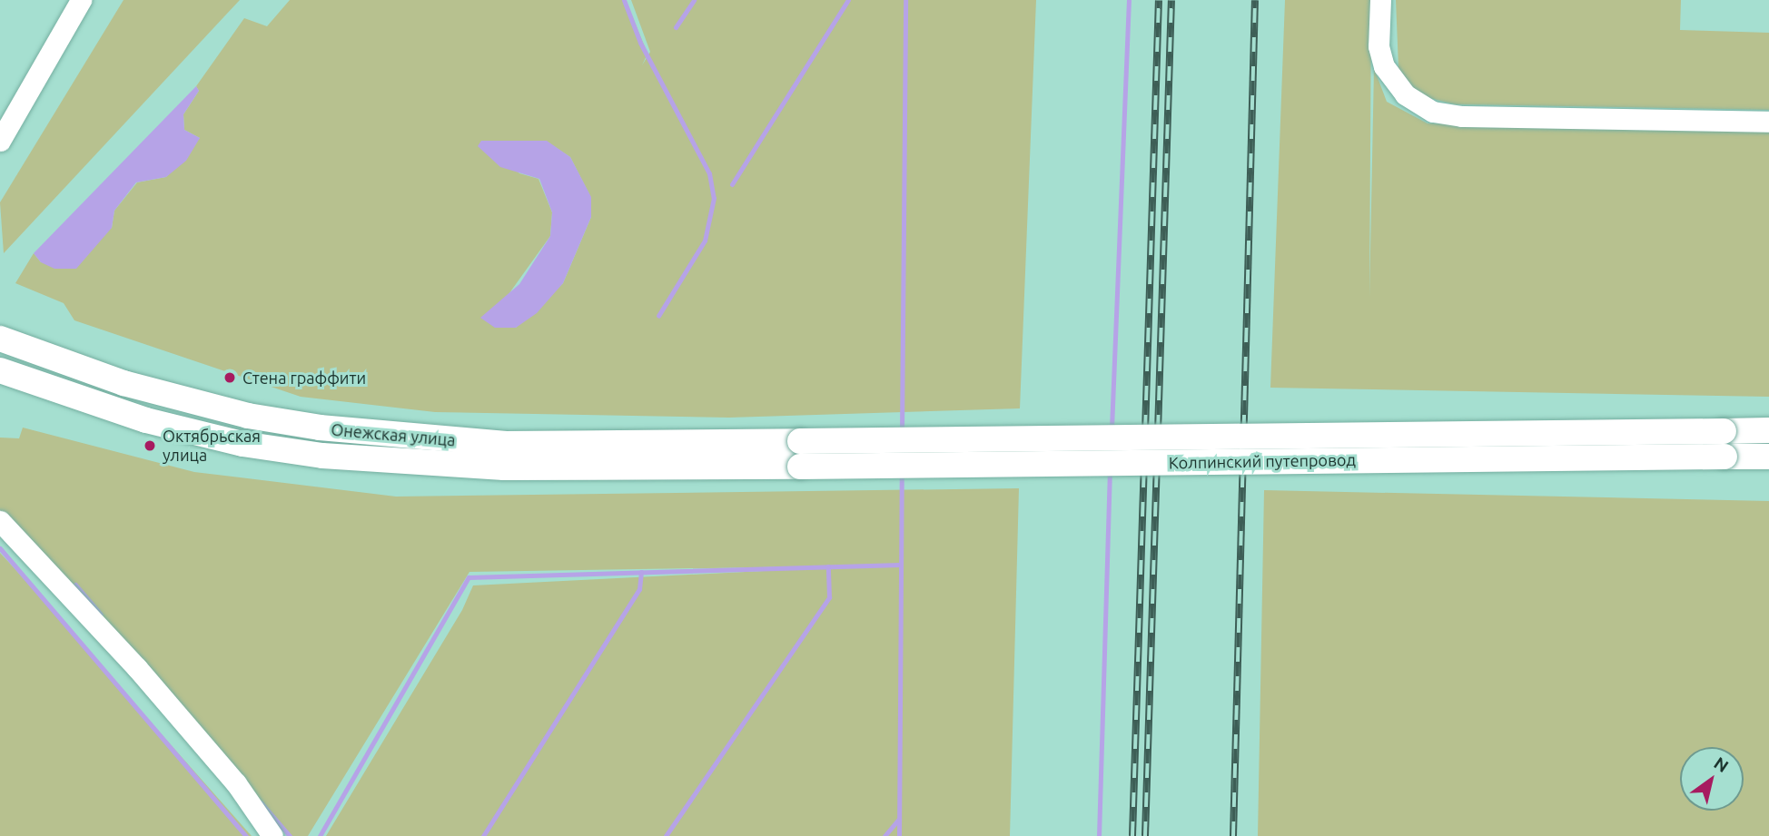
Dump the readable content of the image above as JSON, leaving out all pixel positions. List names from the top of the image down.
{
  "streets": {
    "main road": ["Онежская улица", "Колпинский путепровод"]
  },
  "crossings": [
    ["Онежская улица", "Колпинский путепровод"]
  ],
  "places": ["Стена граффити", "Октябрьская улица"],
  "north": "top right"
}
